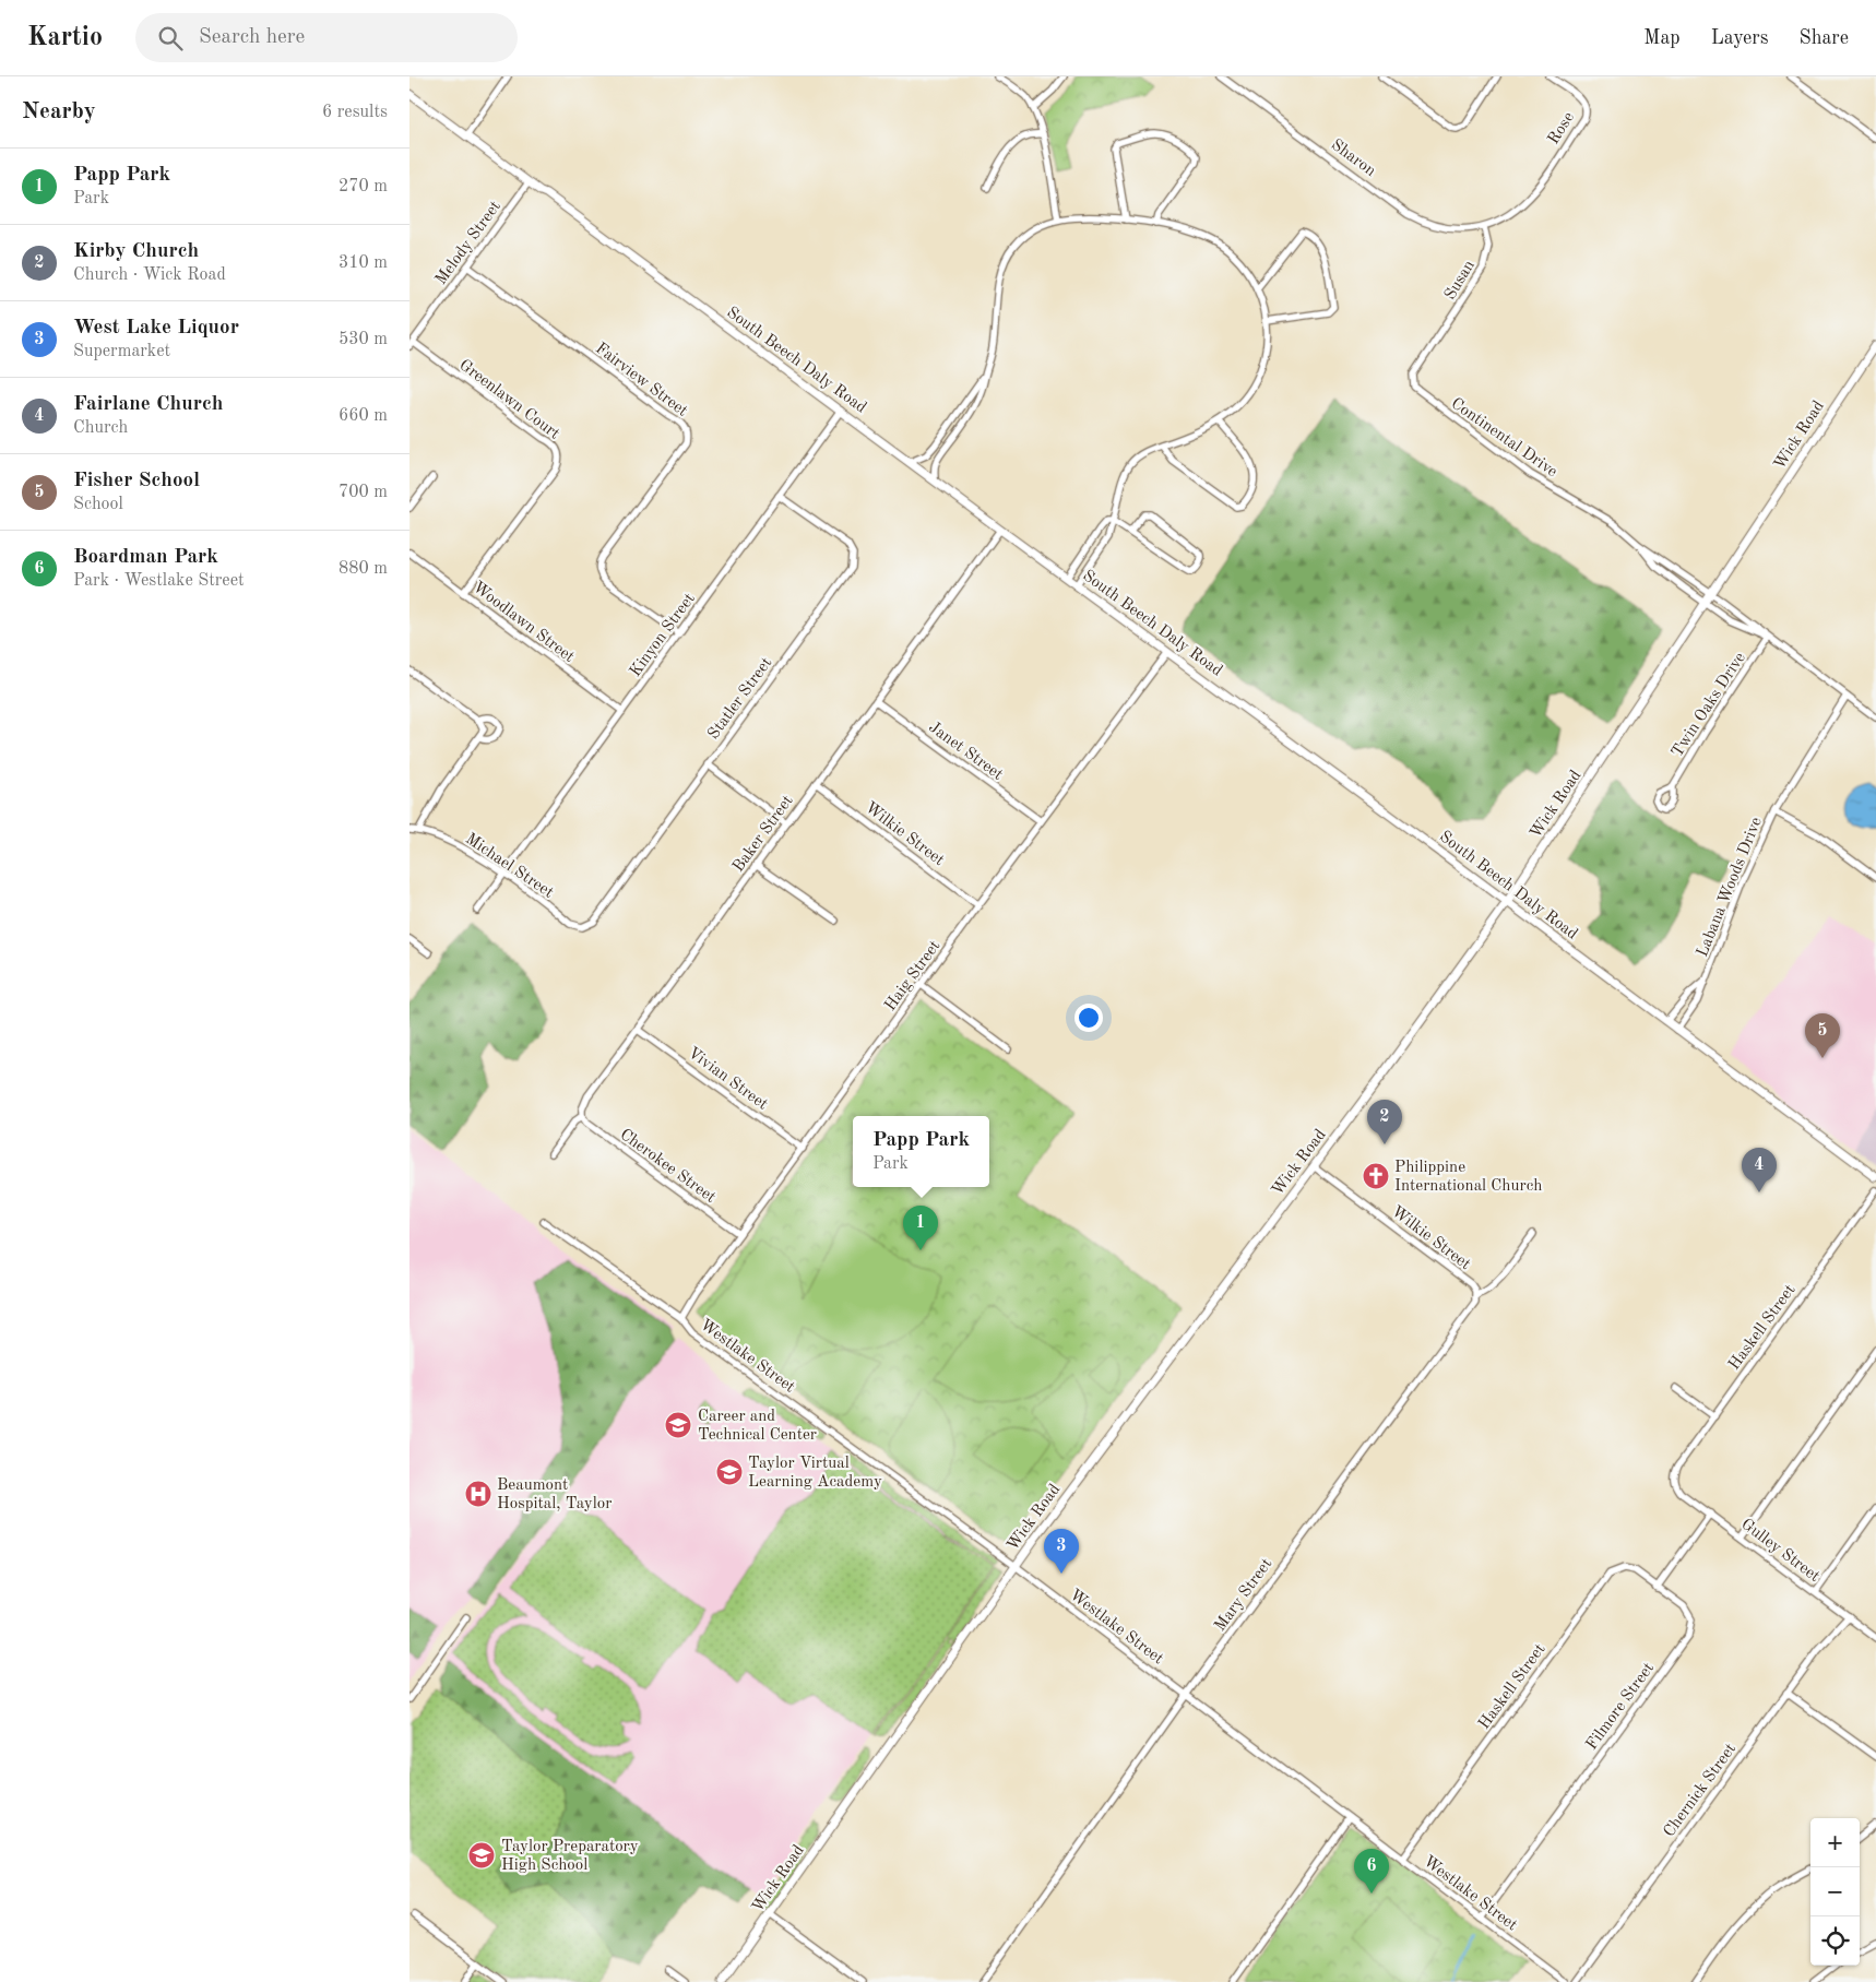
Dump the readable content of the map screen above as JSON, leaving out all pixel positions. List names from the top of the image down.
{
  "streets": {
    "street": [
      "Rose",
      "Sharon",
      "Melody Street",
      "Susan",
      "South Beech Daly Road",
      "Fairview Street",
      "Greenlawn Court",
      "Wick Road",
      "Continental Drive",
      "Woodlawn Street",
      "Kinyon Street",
      "Statler Street",
      "Twin Oaks Drive",
      "Janet Street",
      "Baker Street",
      "Wilkie Street",
      "Michael Street",
      "Labana Woods Drive",
      "Haig Street",
      "Vivian Street",
      "Cherokee Street",
      "Haskell Street",
      "Westlake Street",
      "Gulley Street",
      "Mary Street",
      "Filmore Street",
      "Chernick Street"
    ]
  },
  "crossings": [
    ["Rose", "Sharon"],
    ["Rose", "Susan"],
    ["Sharon", "Susan"],
    ["Melody Street", "South Beech Daly Road"],
    ["Melody Street", "Fairview Street"],
    ["Melody Street", "Greenlawn Court"],
    ["Susan", "Continental Drive"],
    ["South Beech Daly Road", "Wick Road"],
    ["South Beech Daly Road", "Kinyon Street"],
    ["South Beech Daly Road", "Baker Street"],
    ["South Beech Daly Road", "Labana Woods Drive"],
    ["South Beech Daly Road", "Haig Street"],
    ["Fairview Street", "Kinyon Street"],
    ["Greenlawn Court", "Woodlawn Street"],
    ["Wick Road", "Continental Drive"],
    ["Wick Road", "Wilkie Street"],
    ["Wick Road", "Westlake Street"],
    ["Continental Drive", "Twin Oaks Drive"],
    ["Continental Drive", "Labana Woods Drive"],
    ["Woodlawn Street", "Kinyon Street"],
    ["Kinyon Street", "Statler Street"],
    ["Kinyon Street", "Michael Street"],
    ["Statler Street", "Michael Street"],
    ["Janet Street", "Baker Street"],
    ["Janet Street", "Haig Street"],
    ["Baker Street", "Wilkie Street"],
    ["Baker Street", "Vivian Street"],
    ["Baker Street", "Cherokee Street"],
    ["Wilkie Street", "Haig Street"],
    ["Wilkie Street", "Mary Street"],
    ["Haig Street", "Vivian Street"],
    ["Haig Street", "Cherokee Street"],
    ["Haig Street", "Westlake Street"],
    ["Haskell Street", "Westlake Street"],
    ["Haskell Street", "Gulley Street"],
    ["Haskell Street", "Filmore Street"],
    ["Westlake Street", "Mary Street"],
    ["Westlake Street", "Filmore Street"],
    ["Gulley Street", "Chernick Street"]
  ],
  "places": {
    "church": ["Philippine International Church"],
    "school or university": ["Career and Technical Center", "Taylor Virtual Learning Academy", "Taylor Preparatory High School"],
    "hospital": ["Beaumont Hospital, Taylor"]
  },
  "page": {
    "header": "Kartio",
    "search": "Search here",
    "nav": ["Map", "Layers", "Share"],
    "heading": ["Nearby", "6 results"],
    "list": [
      {
        "mark": "1",
        "name": "Papp Park",
        "note": "Park",
        "value": "270 m"
      },
      {
        "mark": "2",
        "name": "Kirby Church",
        "note": "Church · Wick Road",
        "value": "310 m"
      },
      {
        "mark": "3",
        "name": "West Lake Liquor",
        "note": "Supermarket",
        "value": "530 m"
      },
      {
        "mark": "4",
        "name": "Fairlane Church",
        "note": "Church",
        "value": "660 m"
      },
      {
        "mark": "5",
        "name": "Fisher School",
        "note": "School",
        "value": "700 m"
      },
      {
        "mark": "6",
        "name": "Boardman Park",
        "note": "Park · Westlake Street",
        "value": "880 m"
      }
    ],
    "pins": [
      "5",
      "2",
      "4",
      "1",
      "3",
      "6"
    ],
    "popup": ["Papp Park", "Park"],
    "map_buttons": ["+", "−"]
  }
}
